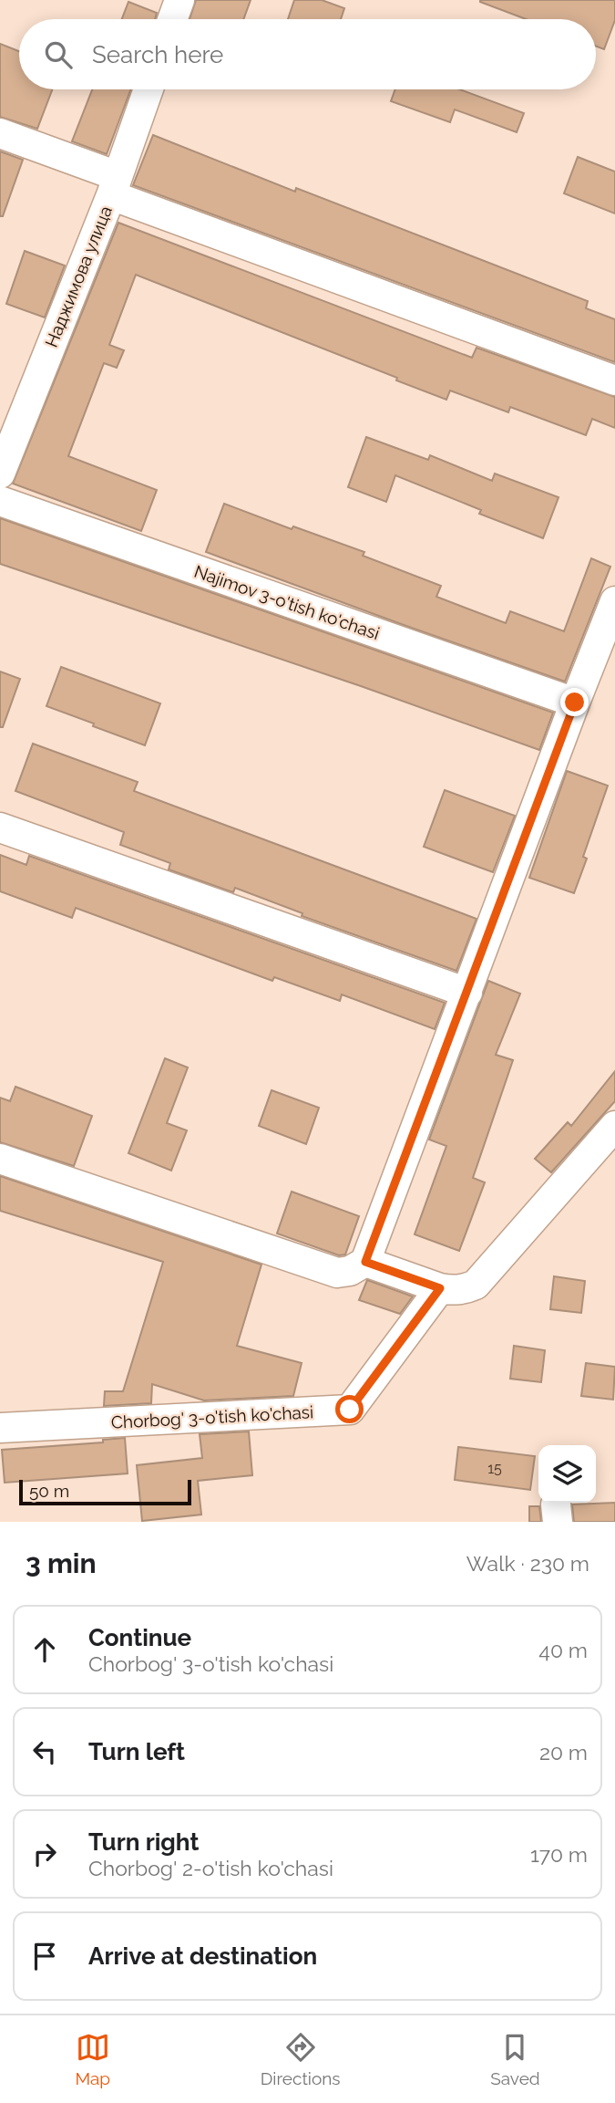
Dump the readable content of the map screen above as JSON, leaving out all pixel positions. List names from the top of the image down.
{
  "streets": {
    "street": ["Наджимова улица", "Najimov 3-o'tish ko'chasi", "Chorbog' 3-o'tish ko'chasi"]
  },
  "house_numbers": ["15"],
  "scale_bar": "50 m",
  "page": {
    "search": "Search here",
    "scale": "50 m",
    "heading": ["3 min", "Walk · 230 m"],
    "list": [
      ["Continue", "Chorbog' 3-o'tish ko'chasi", "40 m"],
      ["Turn left", "20 m"],
      ["Turn right", "Chorbog' 2-o'tish ko'chasi", "170 m"],
      "Arrive at destination"
    ],
    "nav": ["Map", "Directions", "Saved"]
  }
}
